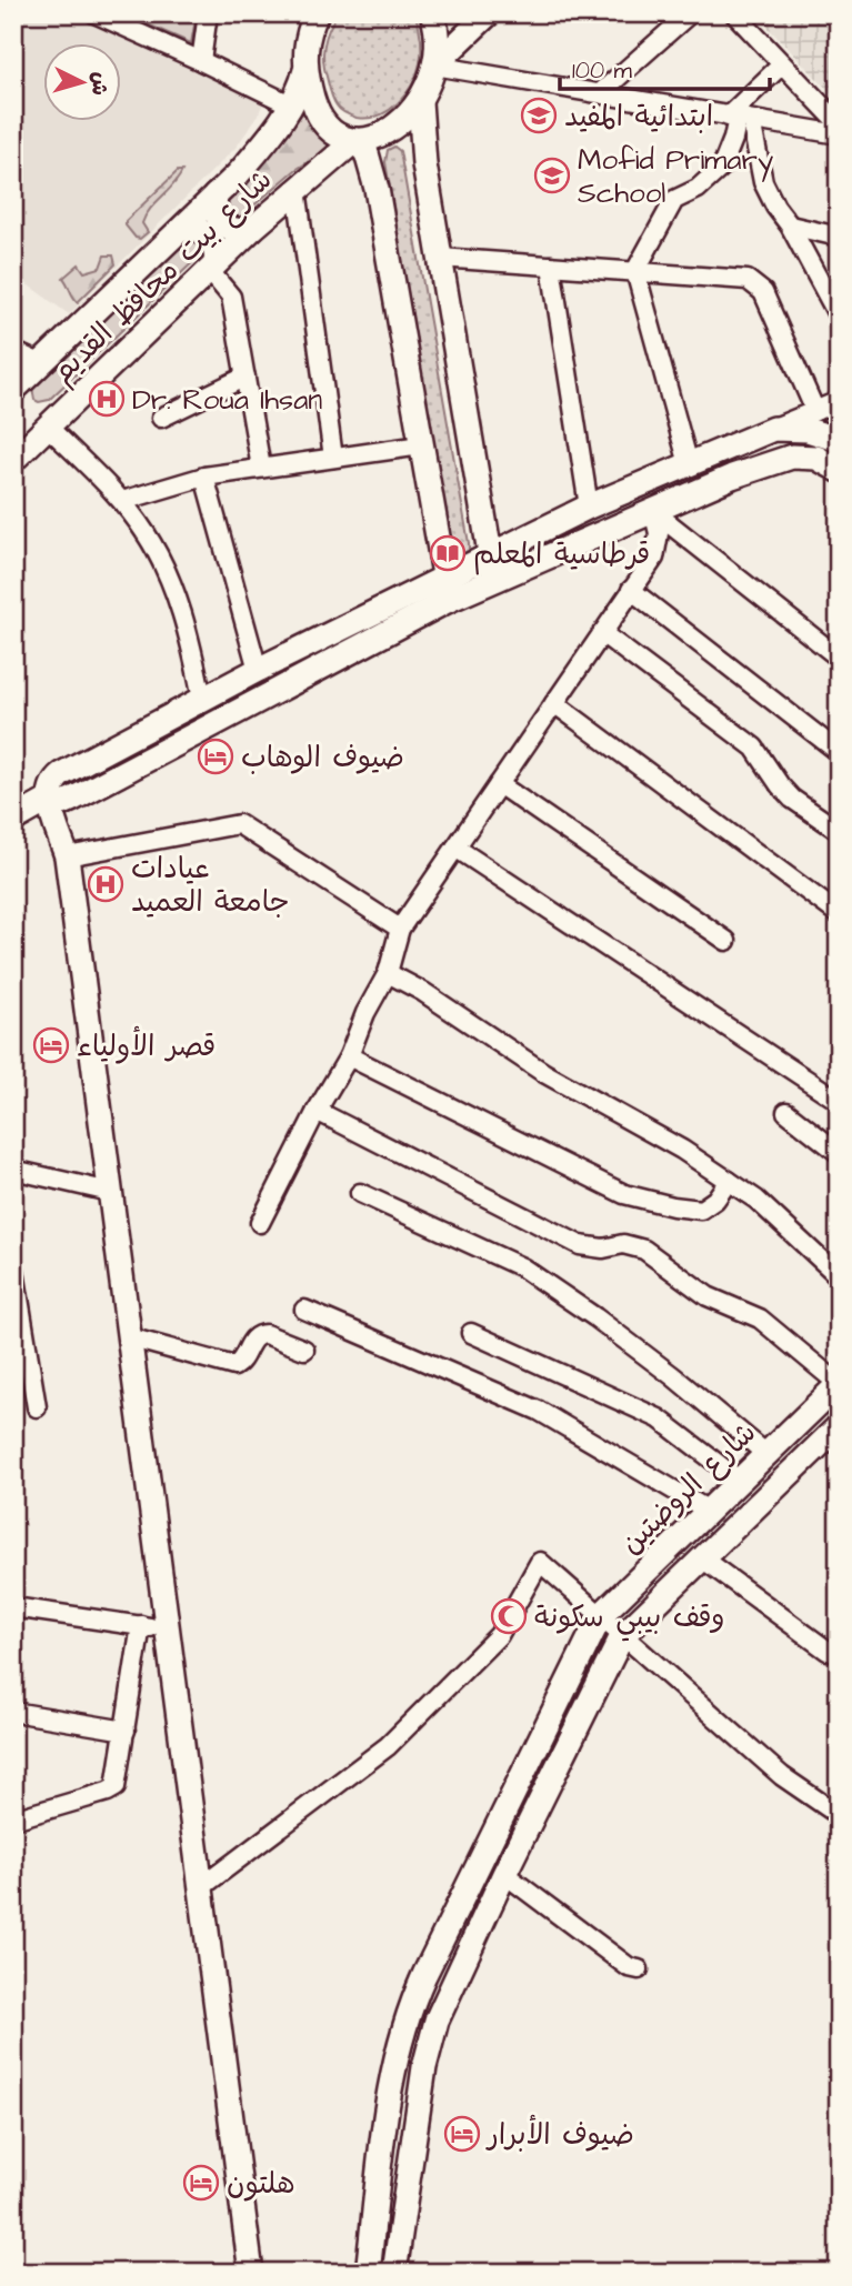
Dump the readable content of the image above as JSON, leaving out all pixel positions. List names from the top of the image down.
{
  "streets": {
    "main road": ["شارع بيت محافظ القديم", "شارع الروضتين"]
  },
  "places": {
    "school or university": ["ابتدائية المفيد", "Mofid Primary School"],
    "hospital": ["Dr. Roua Ihsan", "عيادات جامعة العميد"],
    "library": ["قرطاسية المعلم"],
    "hotel": [
      "ضيوف الوهاب",
      "قصر الأولياء",
      "ضيوف الأبرار",
      "هلتون"
    ],
    "mosque": ["وقف بيبي سكونة"]
  },
  "scale_bar": "100 m",
  "north": "right"
}
